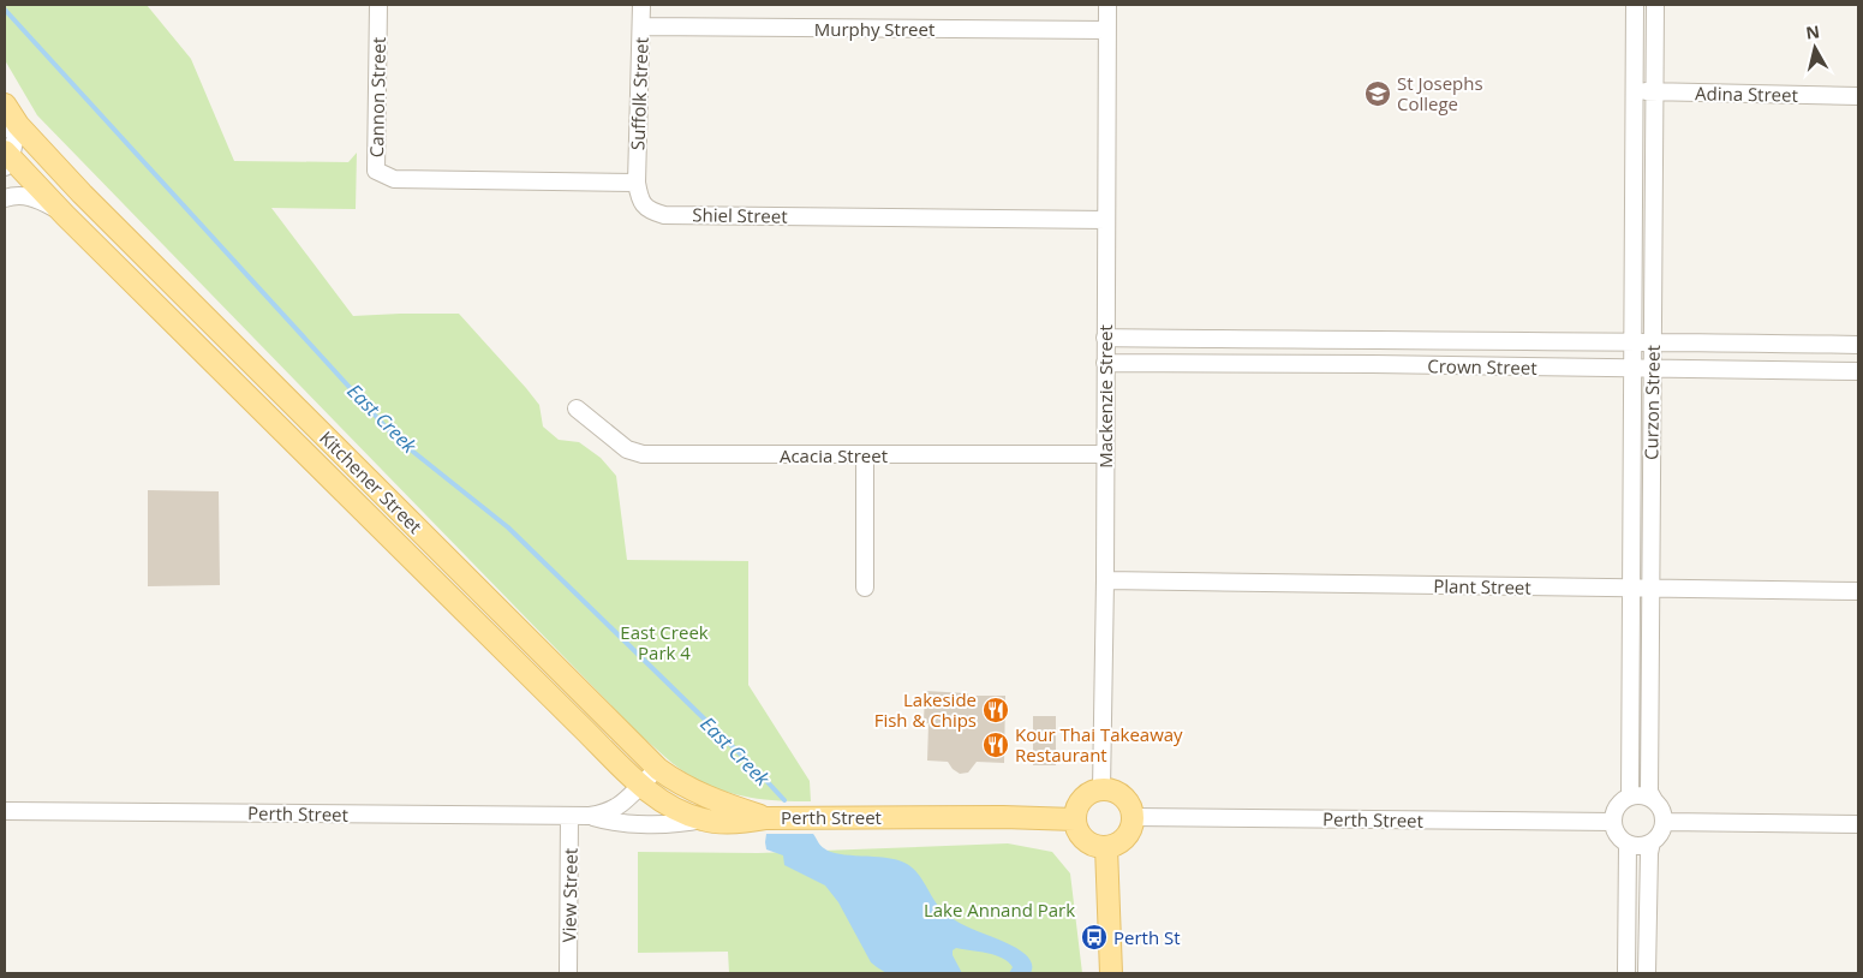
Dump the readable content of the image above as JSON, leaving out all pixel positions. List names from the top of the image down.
{
  "streets": {
    "main road": ["Kitchener Street", "Perth Street"],
    "street": [
      "Murphy Street",
      "Suffolk Street",
      "Adina Street",
      "Cannon Street",
      "Shiel Street",
      "Crown Street",
      "Mackenzie Street",
      "Curzon Street",
      "Acacia Street",
      "Plant Street",
      "View Street"
    ]
  },
  "crossings": [
    ["Murphy Street", "Suffolk Street"],
    ["Murphy Street", "Mackenzie Street"],
    ["Suffolk Street", "Cannon Street"],
    ["Suffolk Street", "Shiel Street"],
    ["Adina Street", "Curzon Street"],
    ["Cannon Street", "Shiel Street"],
    ["Shiel Street", "Mackenzie Street"],
    ["Crown Street", "Mackenzie Street"],
    ["Crown Street", "Curzon Street"],
    ["Mackenzie Street", "Acacia Street"],
    ["Mackenzie Street", "Plant Street"],
    ["Mackenzie Street", "Perth Street"],
    ["Curzon Street", "Plant Street"],
    ["Curzon Street", "Perth Street"],
    ["Kitchener Street", "Perth Street"],
    ["Perth Street", "View Street"]
  ],
  "water": ["East Creek"],
  "parks": ["East Creek Park 4", "Lake Annand Park"],
  "places": {
    "school or university": ["St Josephs College"],
    "restaurant": ["Lakeside Fish & Chips", "Kour Thai Takeaway Restaurant"],
    "bus stop": ["Perth St"]
  },
  "north": "top"
}
